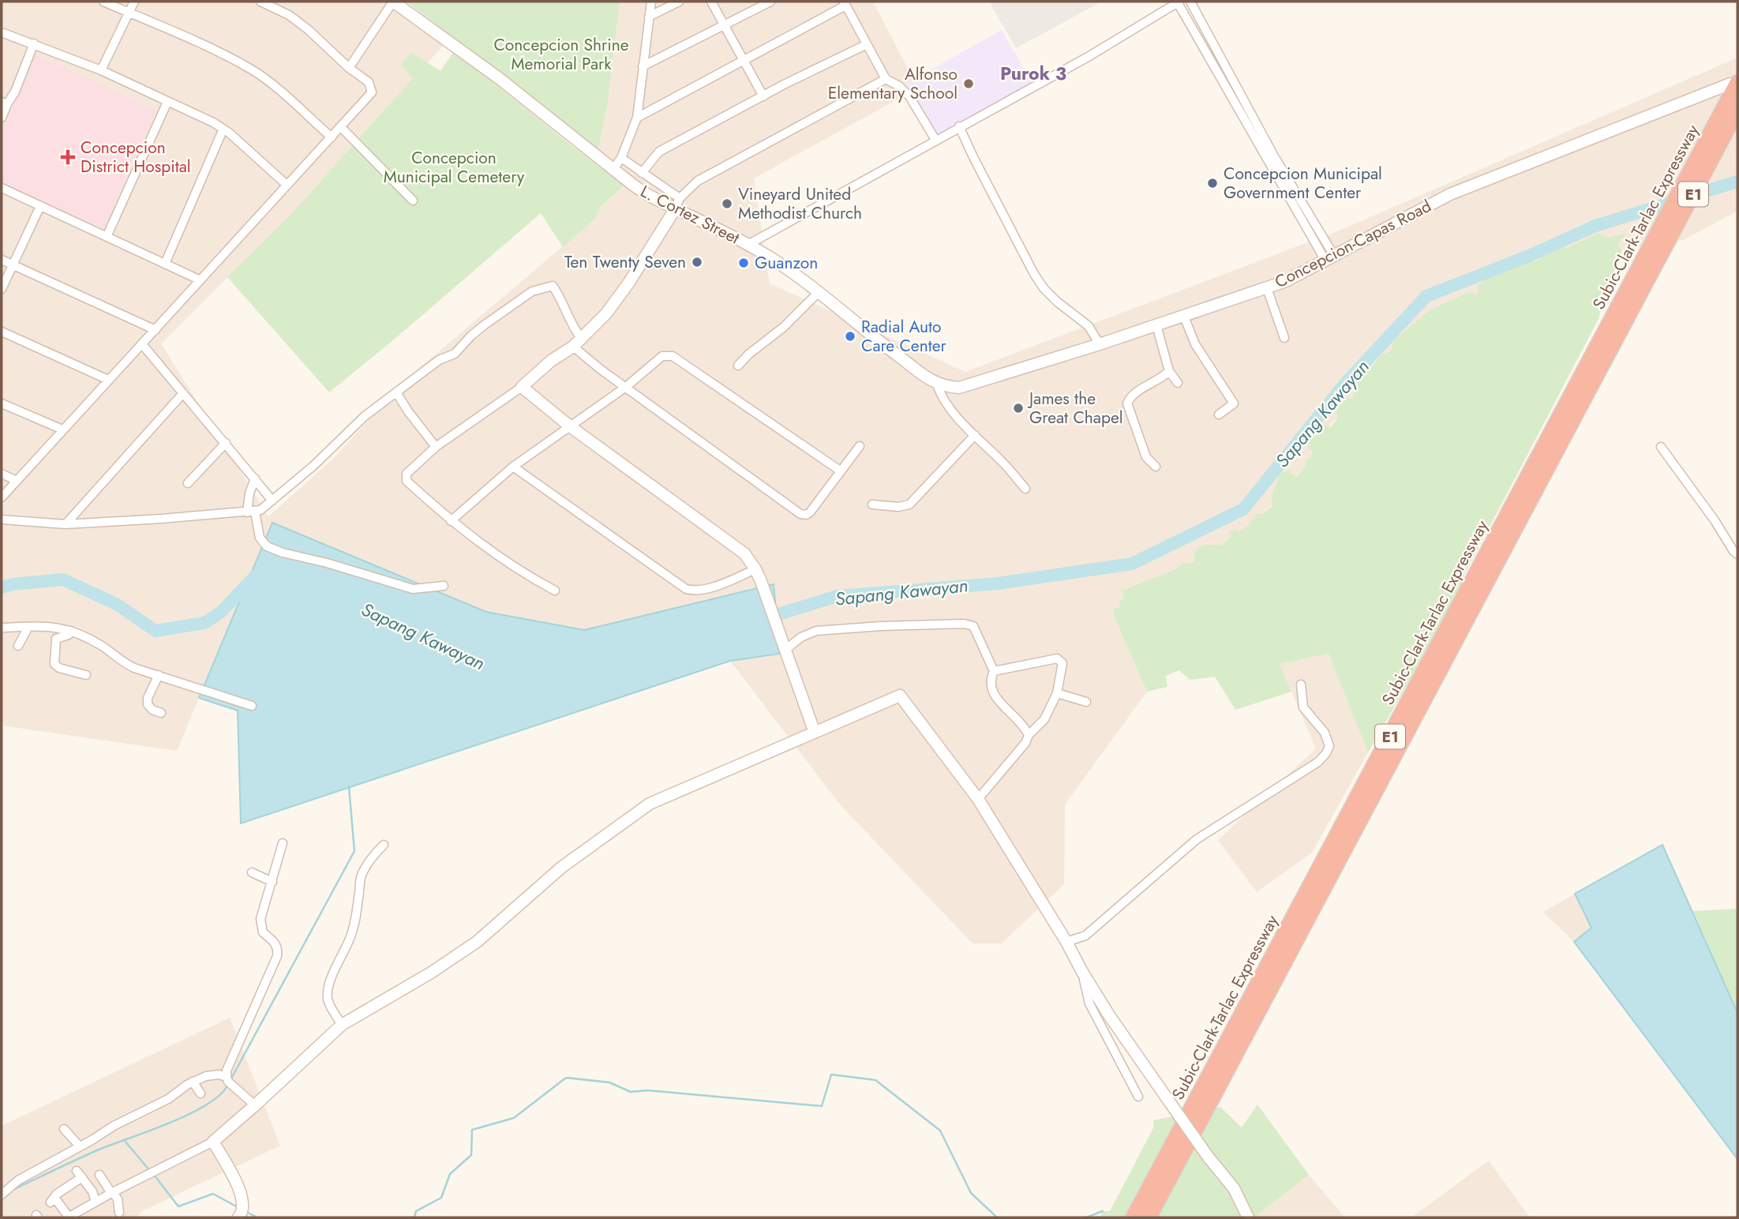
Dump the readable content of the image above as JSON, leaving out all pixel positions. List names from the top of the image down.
{
  "streets": {
    "highway": ["E1", "Subic-Clark-Tarlac Expressway"],
    "street": ["L. Cortez Street", "Concepcion-Capas Road"]
  },
  "crossings": [
    ["L. Cortez Street", "Concepcion-Capas Road"],
    ["Subic-Clark-Tarlac Expressway", "Concepcion-Capas Road"]
  ],
  "districts": ["Purok 3"],
  "water": ["Sapang Kawayan"],
  "parks": ["Concepcion Shrine Memorial Park", "Concepcion Municipal Cemetery"],
  "places": {
    "other": [
      "Alfonso Elementary School",
      "Concepcion Municipal Government Center",
      "Vineyard United Methodist Church",
      "Ten Twenty Seven",
      "Guanzon",
      "Radial Auto Care Center",
      "James the Great Chapel"
    ],
    "health": ["Concepcion District Hospital"]
  }
}
